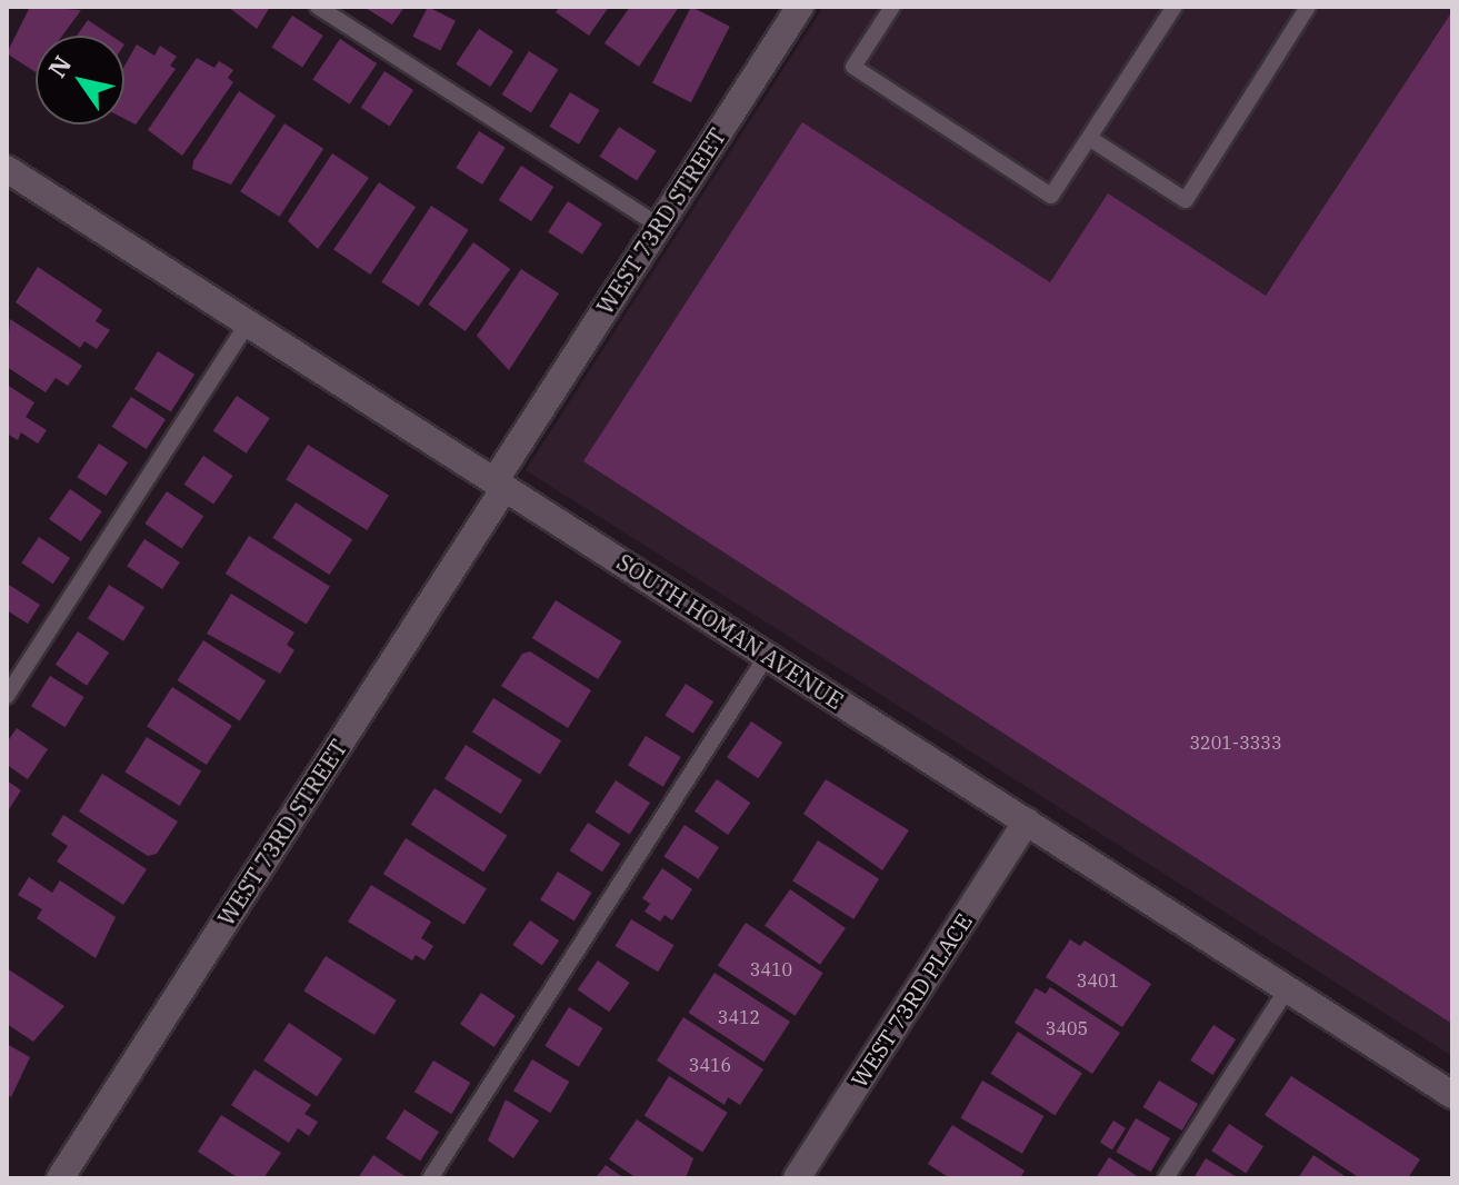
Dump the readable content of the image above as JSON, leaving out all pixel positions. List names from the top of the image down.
{
  "streets": {
    "street": ["WEST 73RD STREET", "SOUTH HOMAN AVENUE", "WEST 73RD PLACE"]
  },
  "crossings": [
    ["WEST 73RD STREET", "SOUTH HOMAN AVENUE"],
    ["SOUTH HOMAN AVENUE", "WEST 73RD PLACE"]
  ],
  "house_numbers": [
    "3201-3333",
    "3410",
    "3401",
    "3412",
    "3405",
    "3416"
  ],
  "north": "top left"
}
